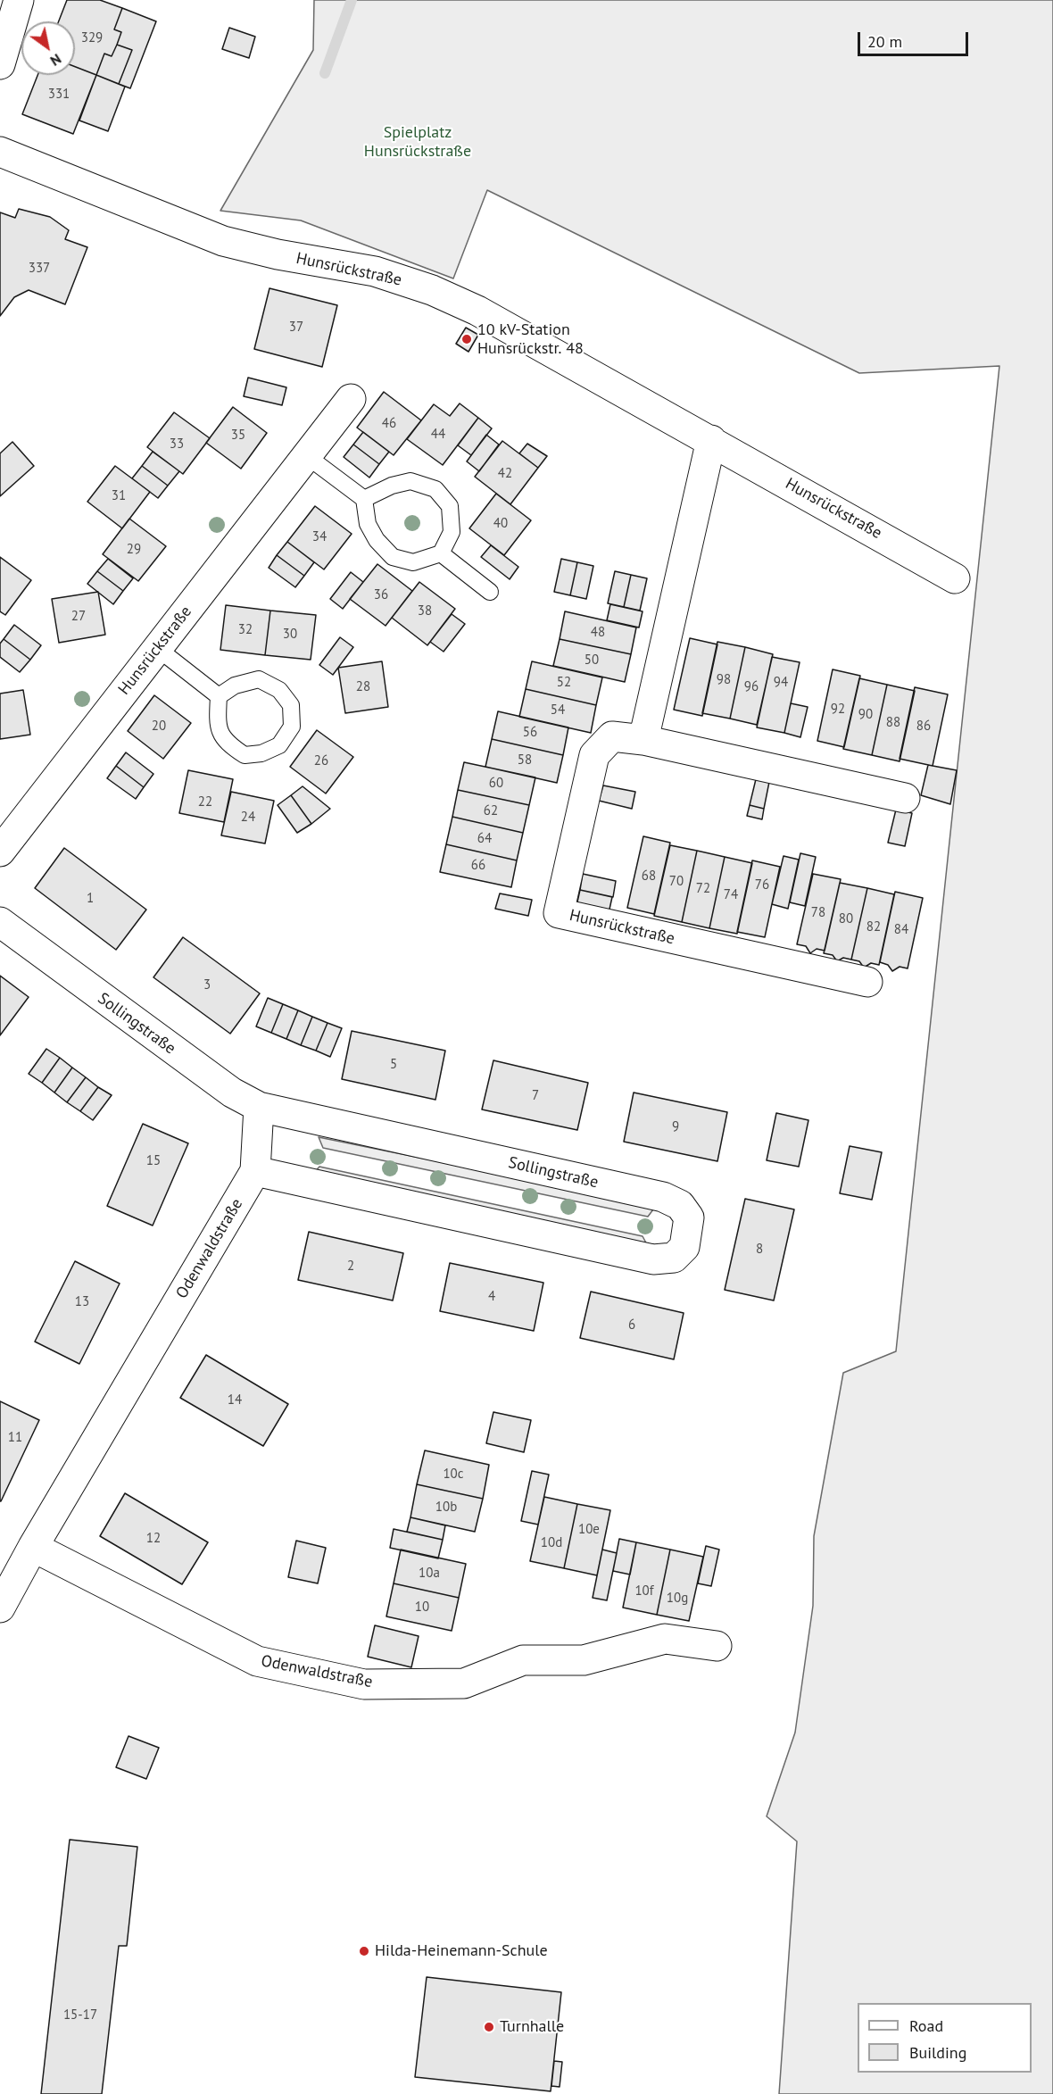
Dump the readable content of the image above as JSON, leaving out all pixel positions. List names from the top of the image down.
{
  "streets": {
    "street": ["Hunsrückstraße", "Sollingstraße", "Odenwaldstraße"]
  },
  "crossings": [
    ["Sollingstraße", "Odenwaldstraße"]
  ],
  "parks": ["Spielplatz Hunsrückstraße"],
  "places": ["10 kV-Station Hunsrückstr. 48", "Hilda-Heinemann-Schule", "Turnhalle"],
  "house_numbers": [
    "329",
    "331",
    "337",
    "37",
    "46",
    "44",
    "35",
    "33",
    "42",
    "31",
    "40",
    "34",
    "29",
    "36",
    "38",
    "27",
    "32",
    "48",
    "30",
    "50",
    "98",
    "52",
    "94",
    "28",
    "96",
    "92",
    "54",
    "90",
    "88",
    "20",
    "86",
    "56",
    "58",
    "26",
    "60",
    "22",
    "62",
    "24",
    "64",
    "66",
    "68",
    "70",
    "76",
    "72",
    "74",
    "1",
    "78",
    "80",
    "82",
    "84",
    "3",
    "5",
    "7",
    "9",
    "15",
    "8",
    "2",
    "4",
    "13",
    "6",
    "14",
    "11",
    "10c",
    "10b",
    "10e",
    "12",
    "10d",
    "10a",
    "10f",
    "10g",
    "10",
    "15-17"
  ],
  "legend": ["Road", "Building"],
  "scale_bar": "20 m",
  "north": "bottom right"
}
